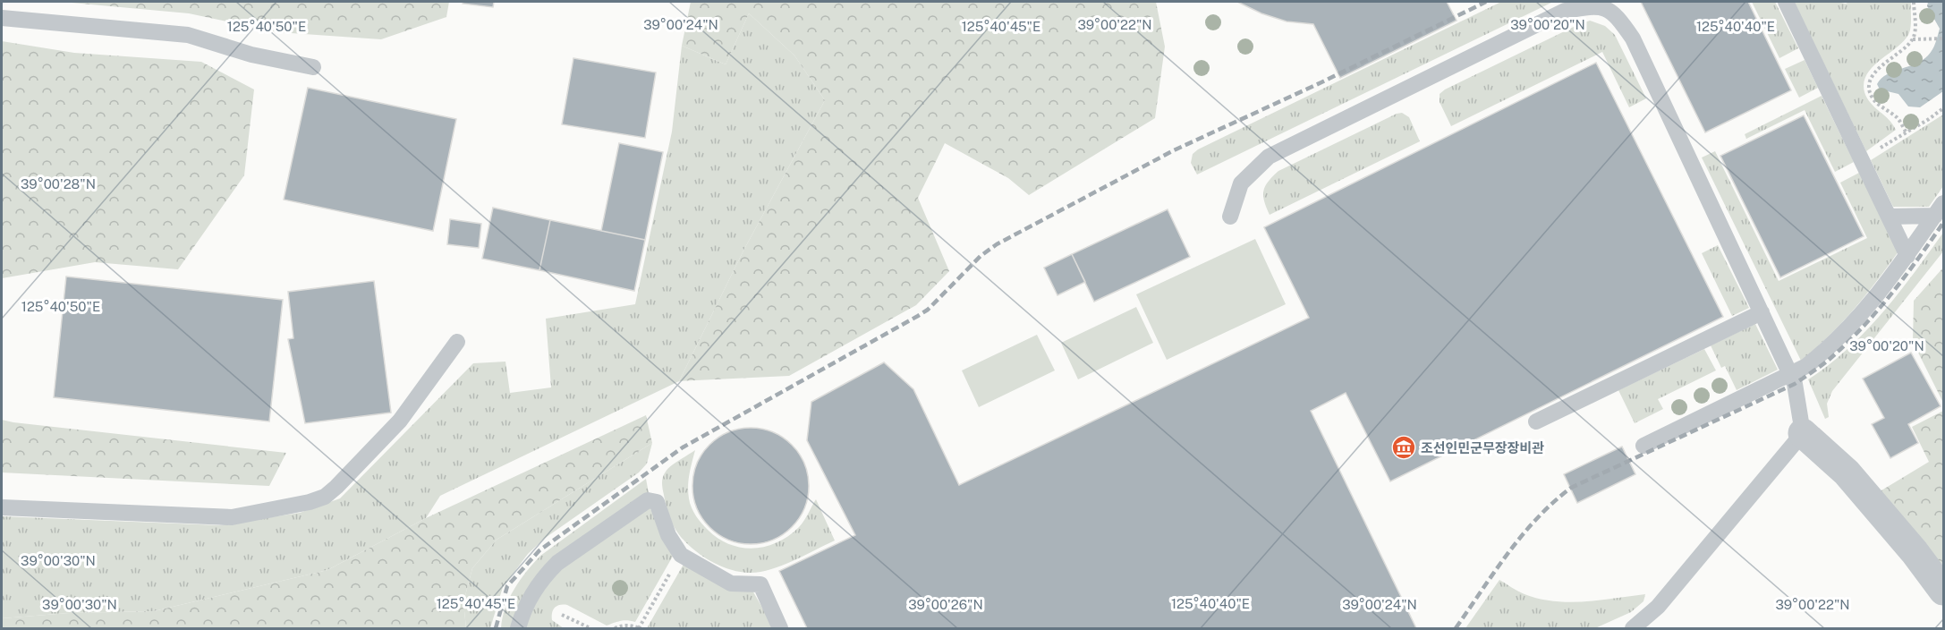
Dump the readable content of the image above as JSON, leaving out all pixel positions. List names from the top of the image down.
{
  "places": {
    "museum": ["조선인민군무장장비관"]
  },
  "coordinates": [
    "39°00'24\"N",
    "39°00'22\"N",
    "39°00'20\"N",
    "125°40'50\"E",
    "125°40'45\"E",
    "125°40'40\"E",
    "39°00'28\"N",
    "39°00'30\"N",
    "39°00'26\"N"
  ]
}
